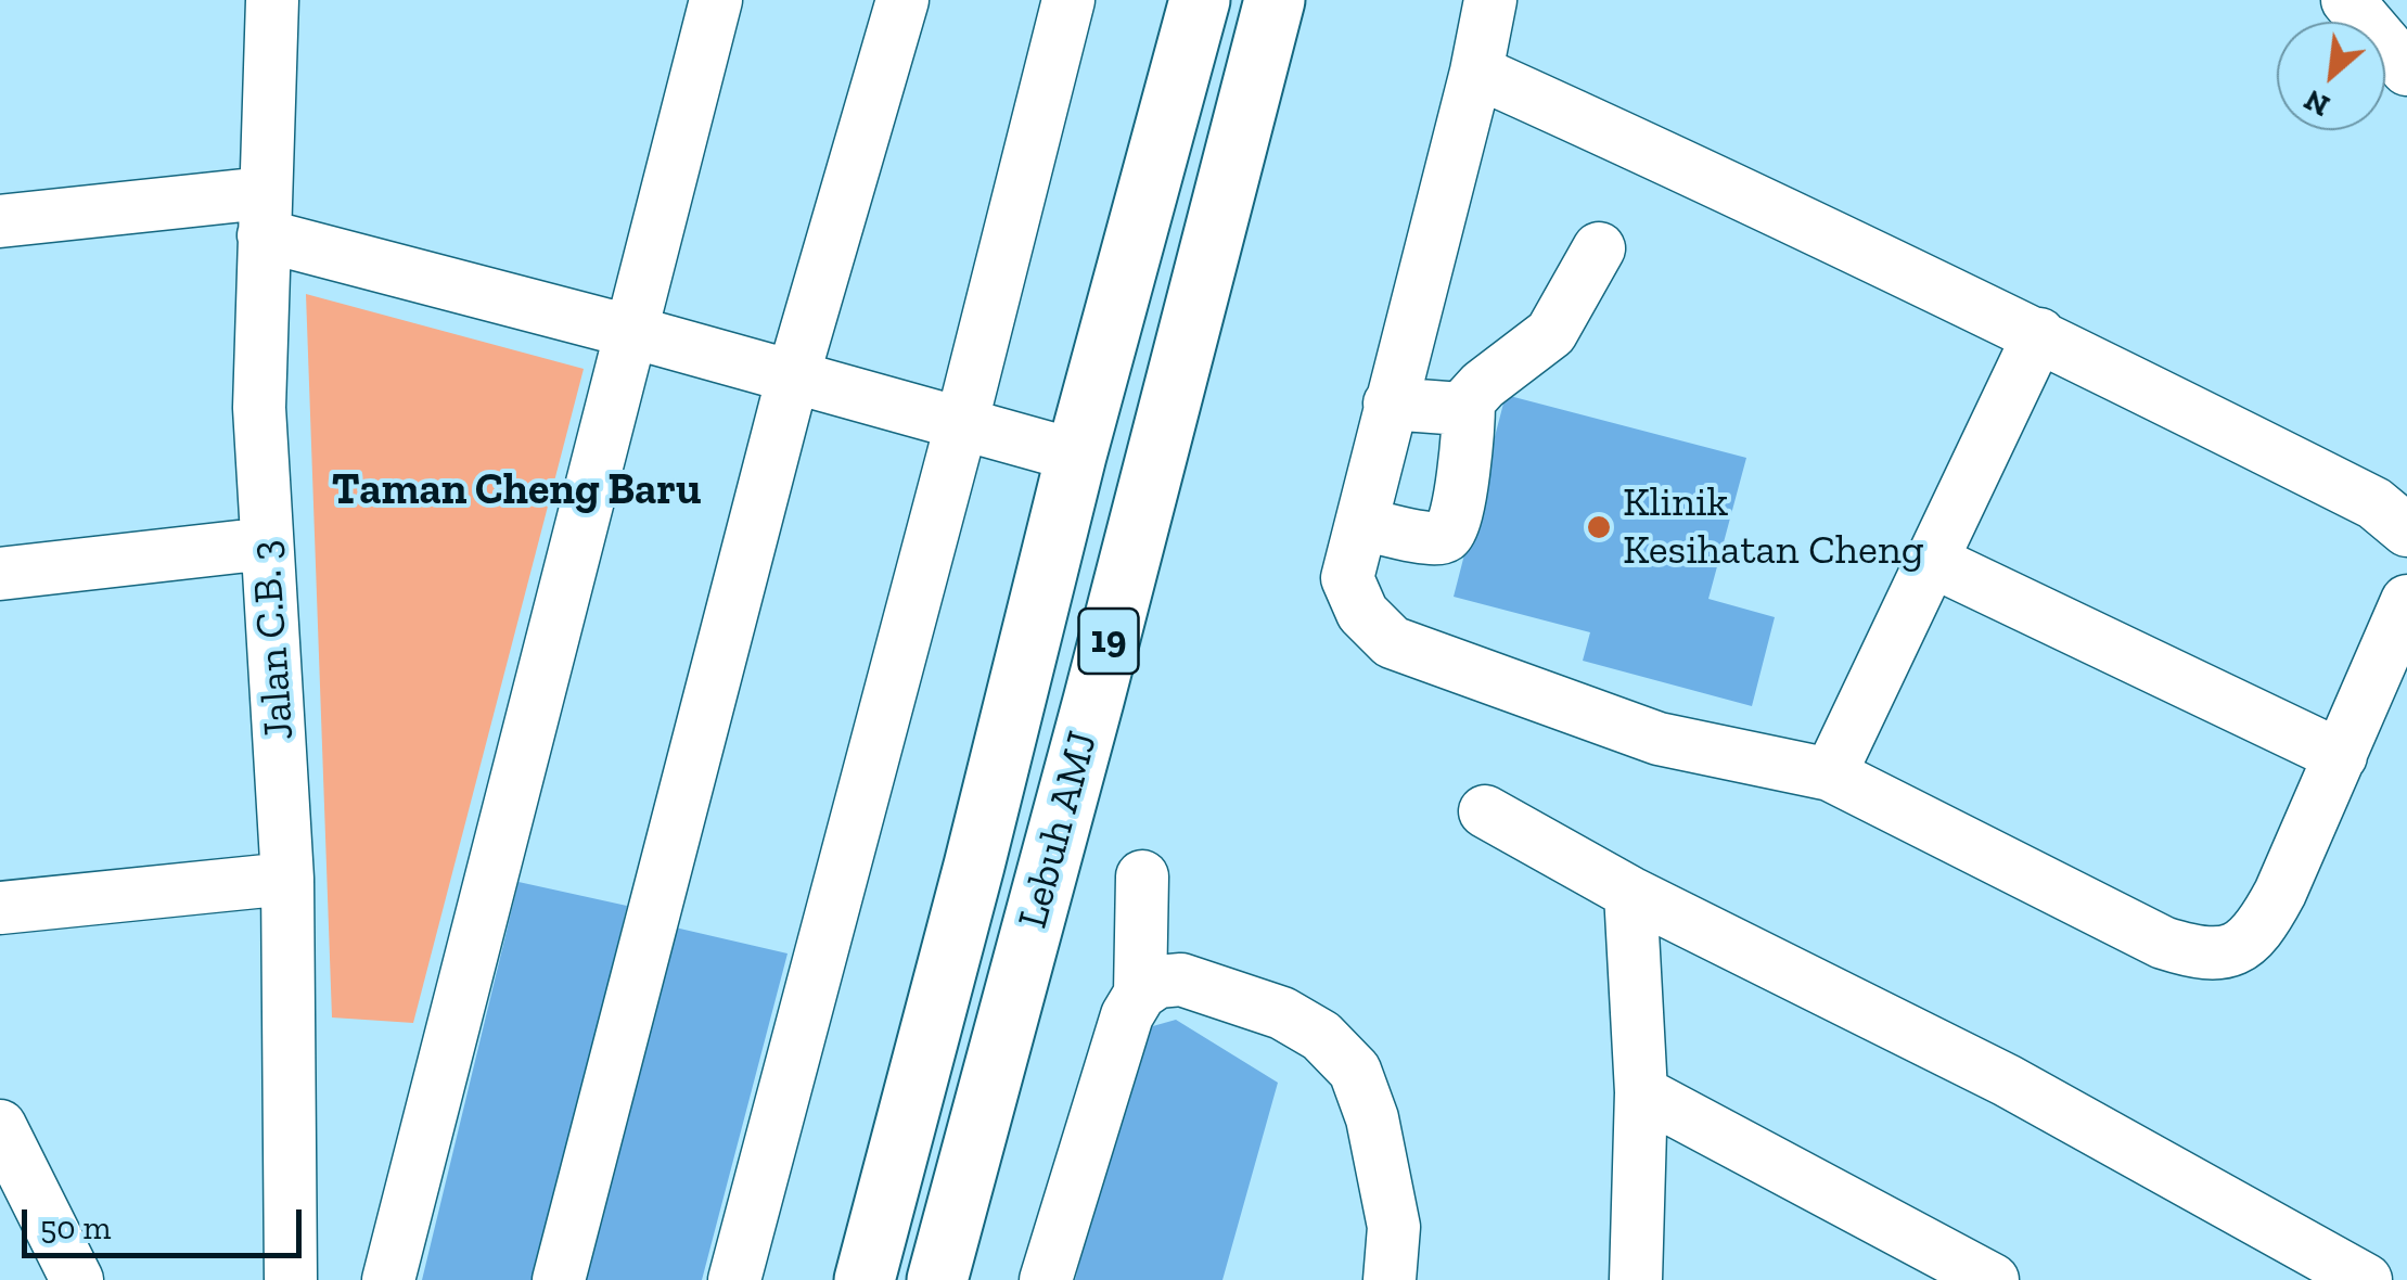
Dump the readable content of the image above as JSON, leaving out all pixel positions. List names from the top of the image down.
{
  "streets": {
    "highway": ["19", "Lebuh AMJ"],
    "street": ["Jalan C.B. 3"]
  },
  "districts": ["Taman Cheng Baru"],
  "places": ["Klinik Kesihatan Cheng"],
  "scale_bar": "50 m",
  "north": "bottom left"
}
